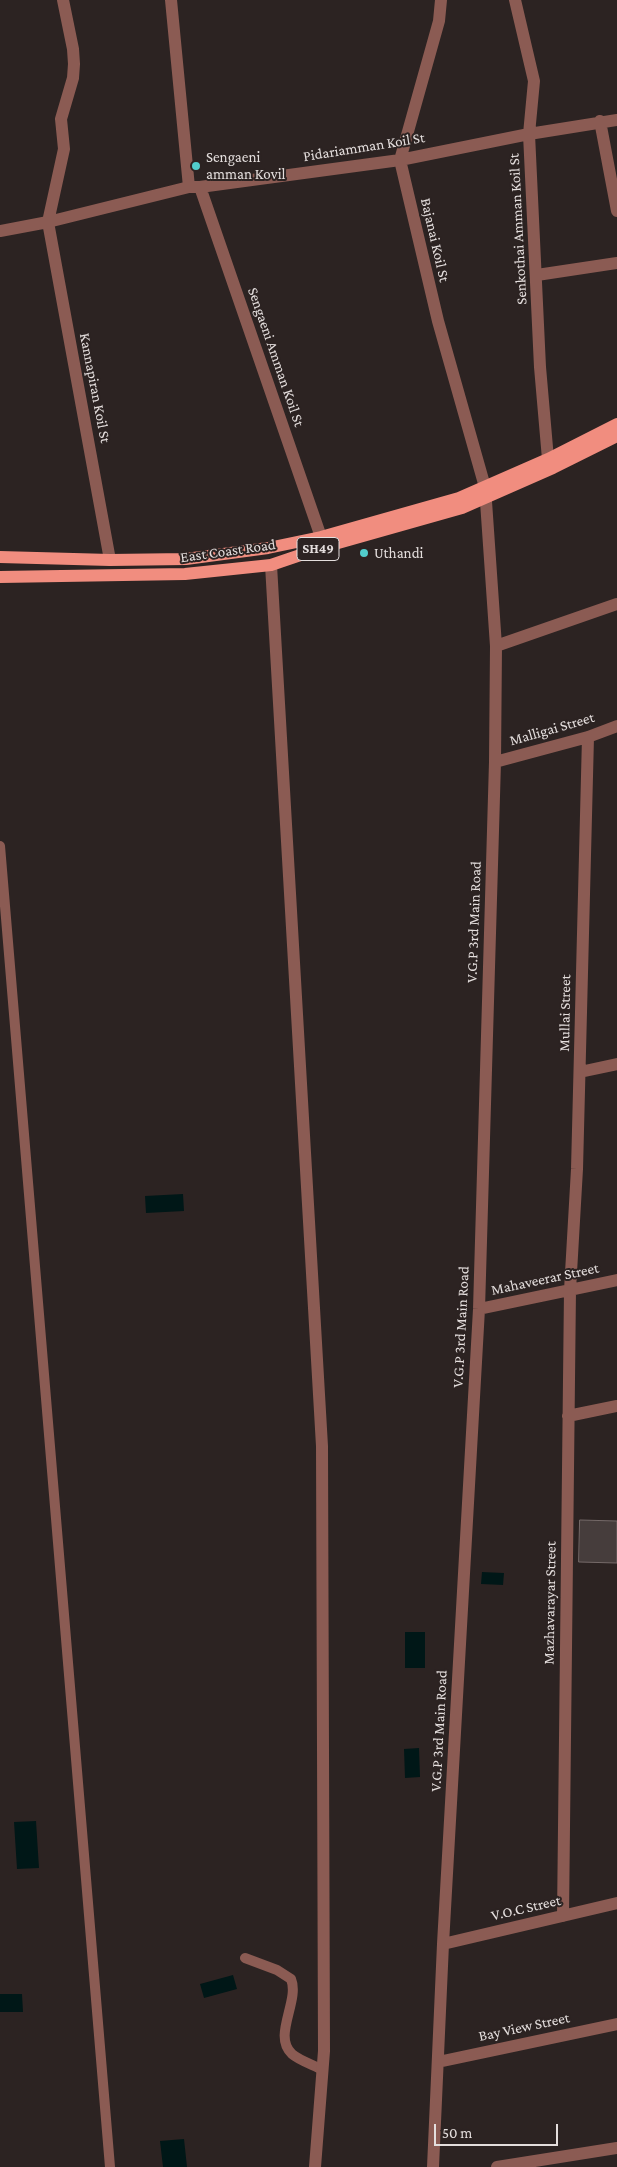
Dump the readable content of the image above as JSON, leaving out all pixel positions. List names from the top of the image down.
{
  "streets": {
    "main road": ["SH49", "East Coast Road"],
    "street": [
      "Pidariamman Koil St",
      "Senkothai Amman Koil St",
      "Bajanai Koil St",
      "Sengaeni Amman Koil St",
      "Kannapiran Koil St",
      "Malligai Street",
      "V.G.P 3rd Main Road",
      "Mullai Street",
      "Mahaveerar Street",
      "Mazhavarayar Street",
      "V.O.C Street",
      "Bay View Street"
    ]
  },
  "crossings": [
    ["Pidariamman Koil St", "Senkothai Amman Koil St"],
    ["Pidariamman Koil St", "Bajanai Koil St"],
    ["Pidariamman Koil St", "Sengaeni Amman Koil St"],
    ["Pidariamman Koil St", "Kannapiran Koil St"],
    ["Senkothai Amman Koil St", "East Coast Road"],
    ["Bajanai Koil St", "East Coast Road"],
    ["Bajanai Koil St", "V.G.P 3rd Main Road"],
    ["Sengaeni Amman Koil St", "East Coast Road"],
    ["Kannapiran Koil St", "East Coast Road"],
    ["East Coast Road", "V.G.P 3rd Main Road"],
    ["Malligai Street", "V.G.P 3rd Main Road"],
    ["Malligai Street", "Mullai Street"],
    ["V.G.P 3rd Main Road", "Mahaveerar Street"],
    ["V.G.P 3rd Main Road", "V.O.C Street"],
    ["V.G.P 3rd Main Road", "Bay View Street"],
    ["Mullai Street", "Mahaveerar Street"],
    ["Mullai Street", "Mazhavarayar Street"],
    ["Mahaveerar Street", "Mazhavarayar Street"],
    ["Mazhavarayar Street", "V.O.C Street"]
  ],
  "places": ["Sengaeni amman Kovil", "Uthandi"],
  "scale_bar": "50 m"
}
